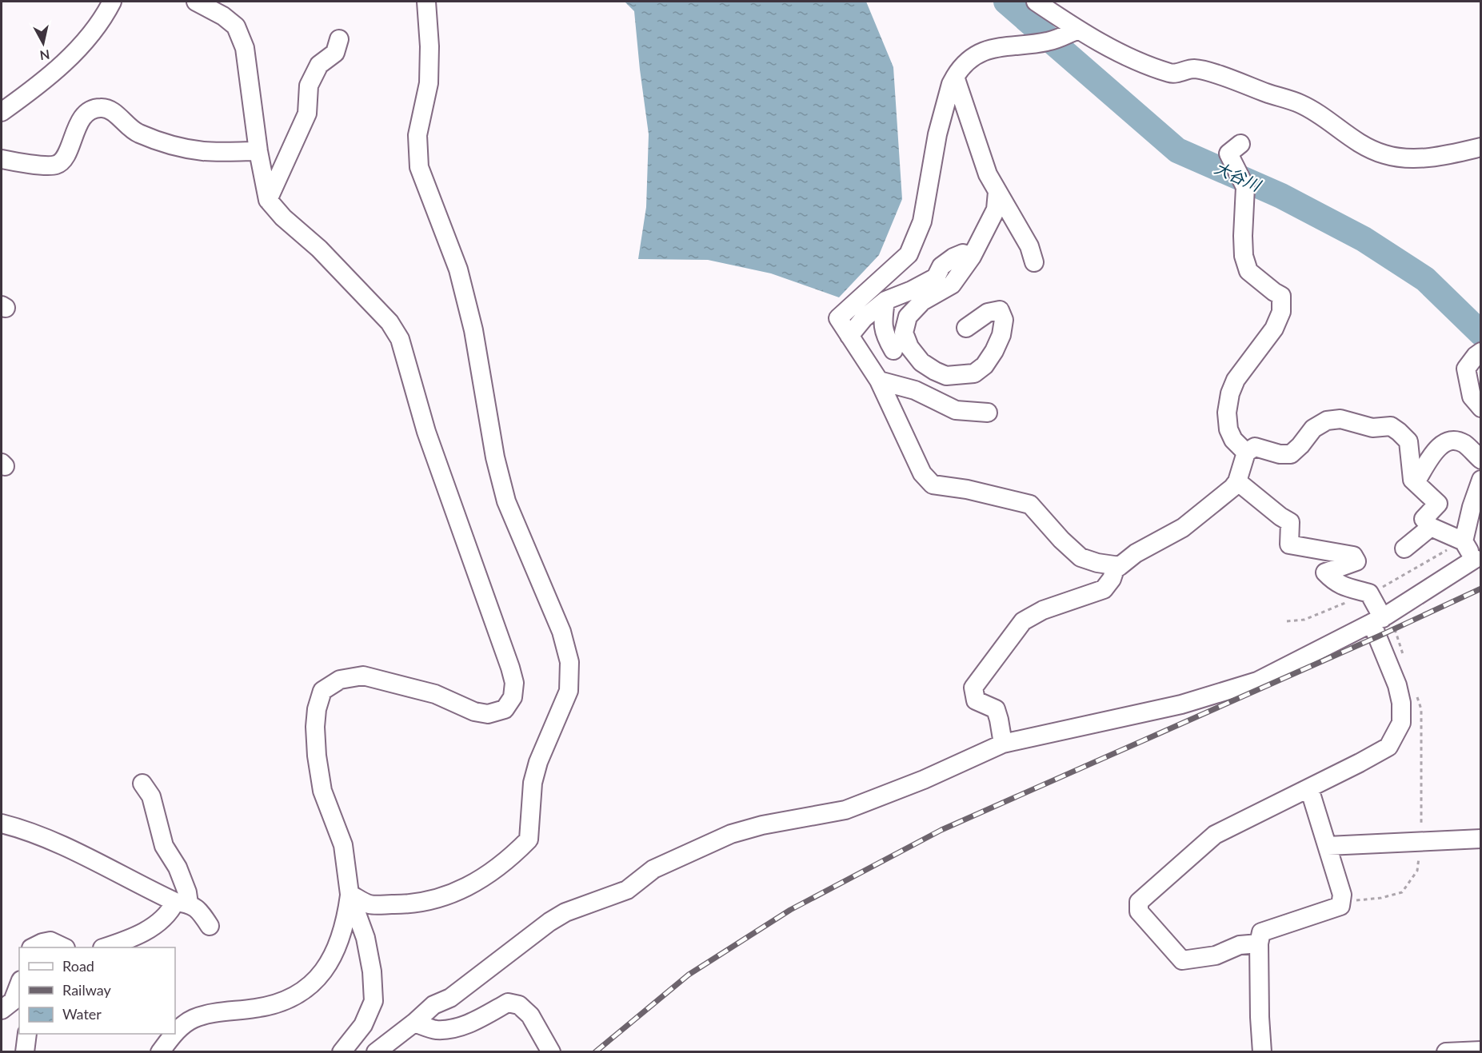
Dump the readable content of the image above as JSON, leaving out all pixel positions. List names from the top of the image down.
{
  "water": ["大谷川"],
  "legend": ["Road", "Railway", "Water"],
  "north": "bottom"
}
